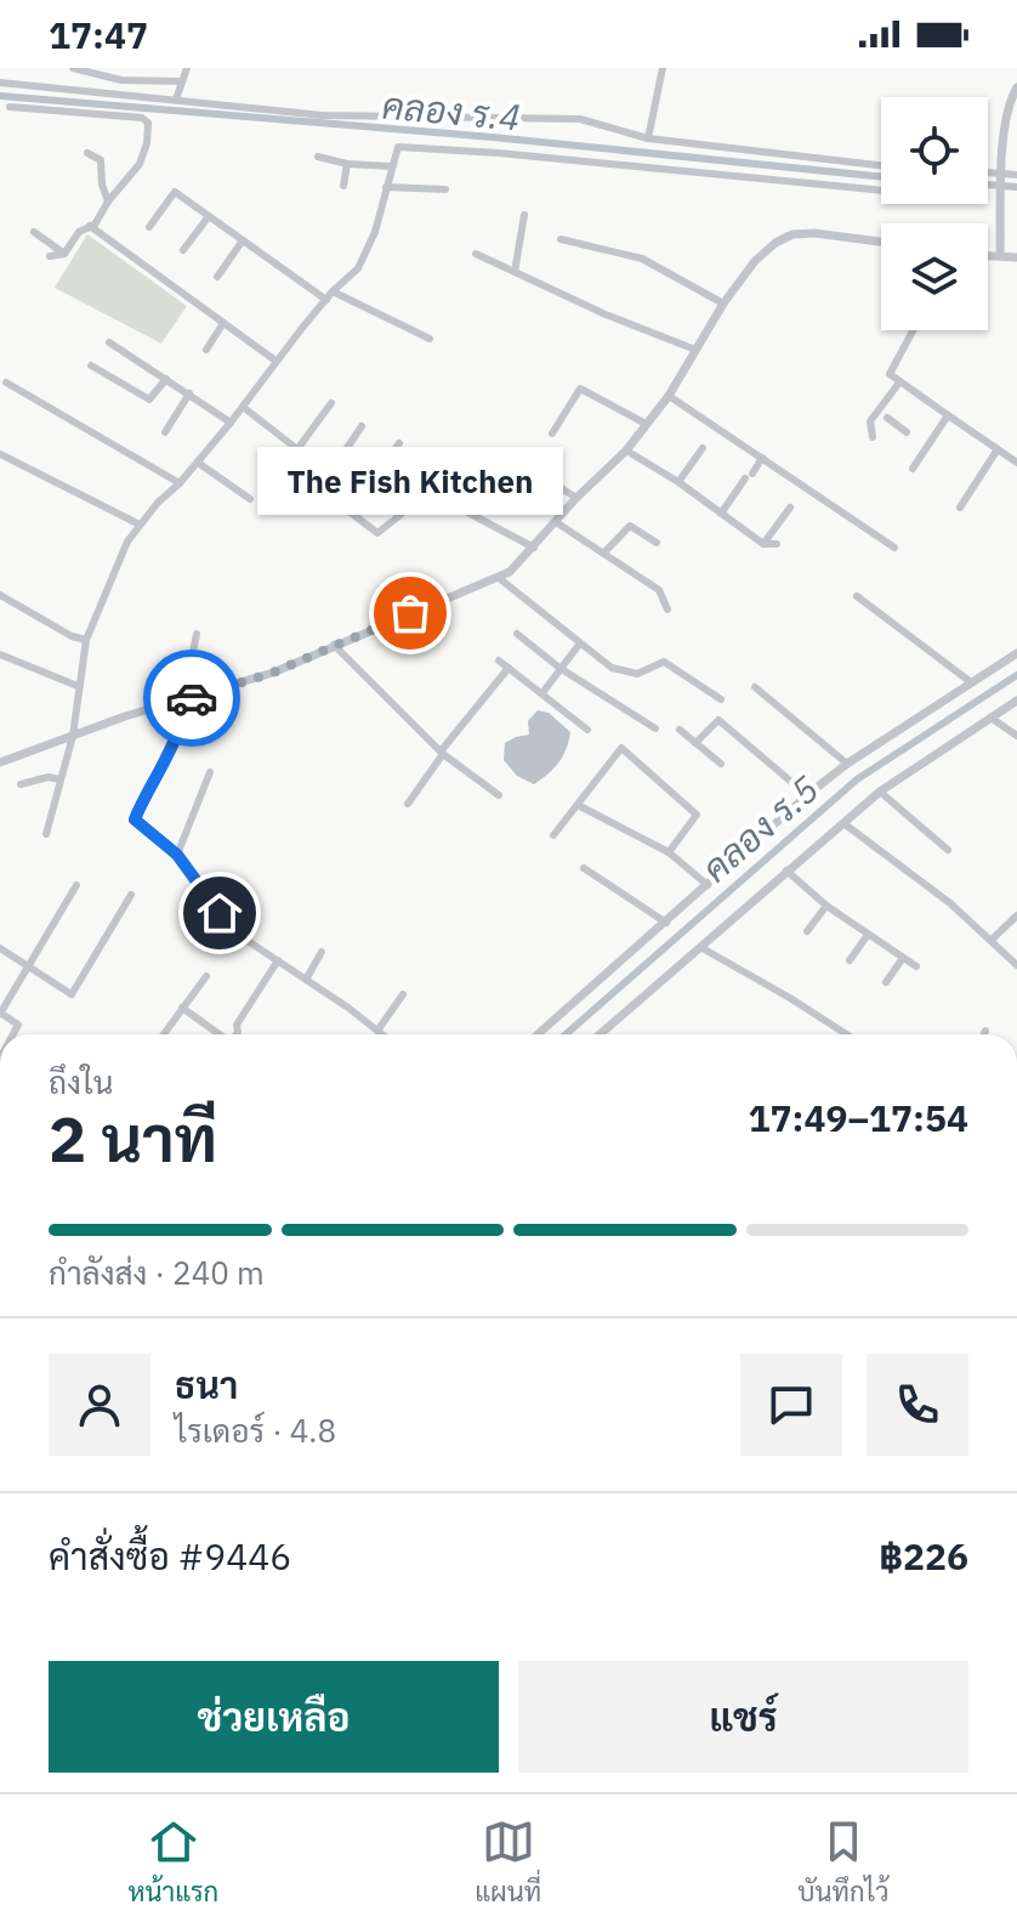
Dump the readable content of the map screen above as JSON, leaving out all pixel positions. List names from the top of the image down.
{
  "water": ["คลอง ร.4", "คลอง ร.5"],
  "places": ["The Fish Kitchen"],
  "page": {
    "status": "17:47",
    "bubble": "The Fish Kitchen",
    "heading": ["2 นาที", "ถึงใน", "17:49–17:54"],
    "panel": [
      "ธนา",
      "ไรเดอร์ · 4.8",
      "คำสั่งซื้อ #9446",
      "฿226"
    ],
    "bar": "กำลังส่ง · 240 m",
    "buttons": ["ช่วยเหลือ", "แชร์"],
    "tabs": ["หน้าแรก", "แผนที่", "บันทึกไว้"]
  }
}
